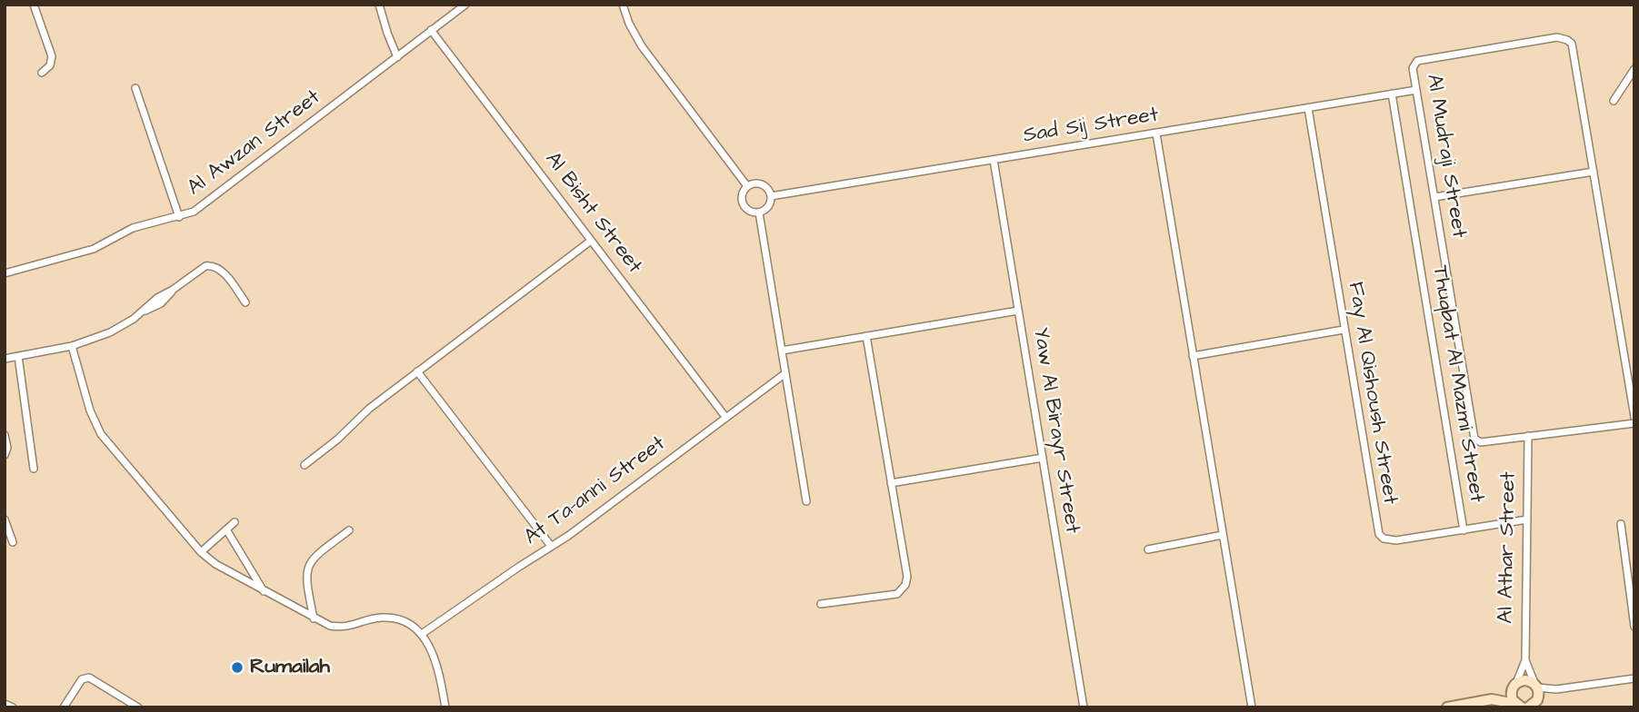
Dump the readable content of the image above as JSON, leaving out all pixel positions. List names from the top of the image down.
{
  "streets": {
    "street": [
      "Sad Sij Street",
      "Al Awzan Street",
      "Al Mudraji Street",
      "Al Bisht Street",
      "Thuqbat Al Mazmi Street",
      "Fay Al Qishoush Street",
      "Yaw Al Birayr Street",
      "At Ta-anni Street",
      "Al Athar Street"
    ]
  },
  "crossings": [
    ["Sad Sij Street", "Al Mudraji Street"],
    ["Sad Sij Street", "Thuqbat Al Mazmi Street"],
    ["Sad Sij Street", "Fay Al Qishoush Street"],
    ["Sad Sij Street", "Yaw Al Birayr Street"],
    ["Al Awzan Street", "Al Bisht Street"],
    ["Al Mudraji Street", "Al Athar Street"],
    ["Al Bisht Street", "At Ta-anni Street"],
    ["Thuqbat Al Mazmi Street", "Fay Al Qishoush Street"],
    ["Fay Al Qishoush Street", "Al Athar Street"]
  ],
  "places": ["Rumailah"]
}
